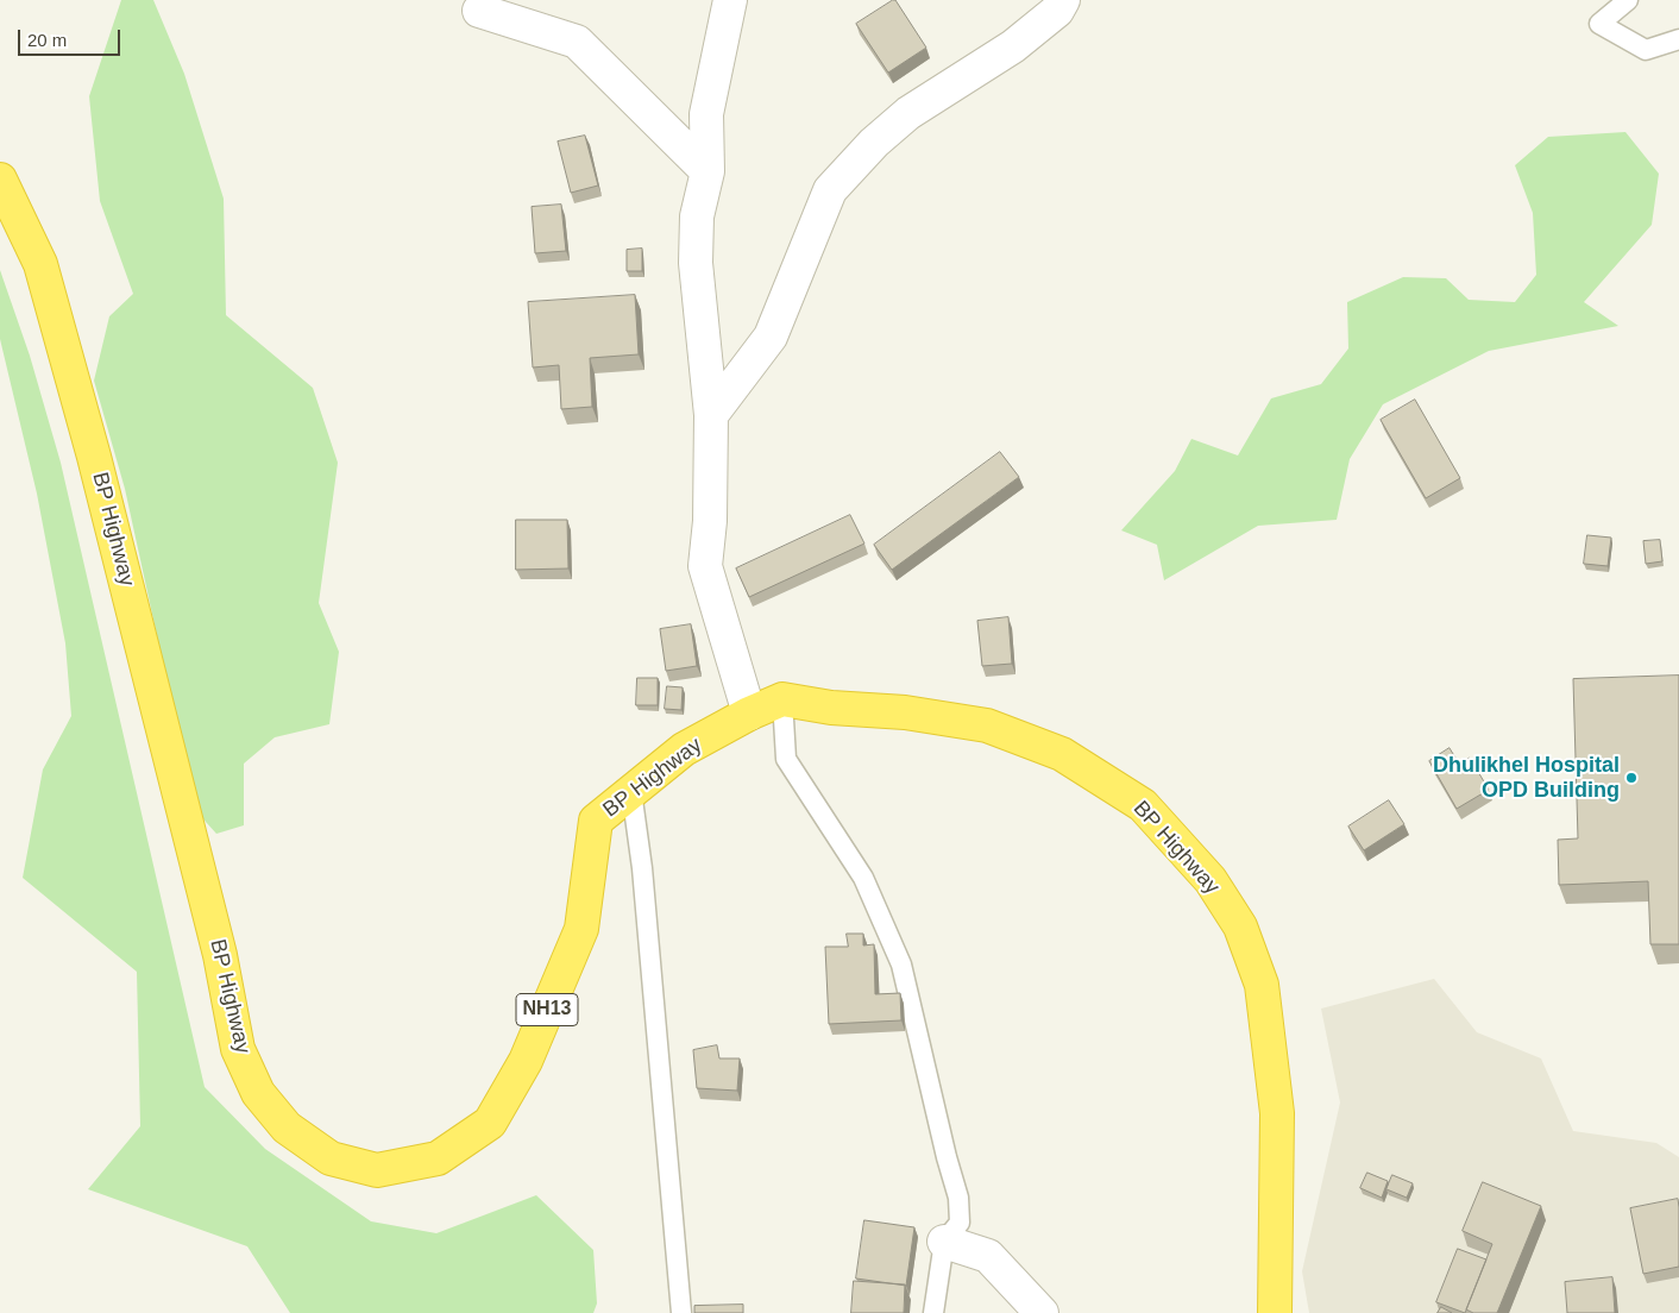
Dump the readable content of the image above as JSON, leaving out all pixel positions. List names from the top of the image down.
{
  "streets": {
    "highway": ["BP Highway", "NH13"]
  },
  "places": ["Dhulikhel Hospital OPD Building"],
  "scale_bar": "20 m"
}
